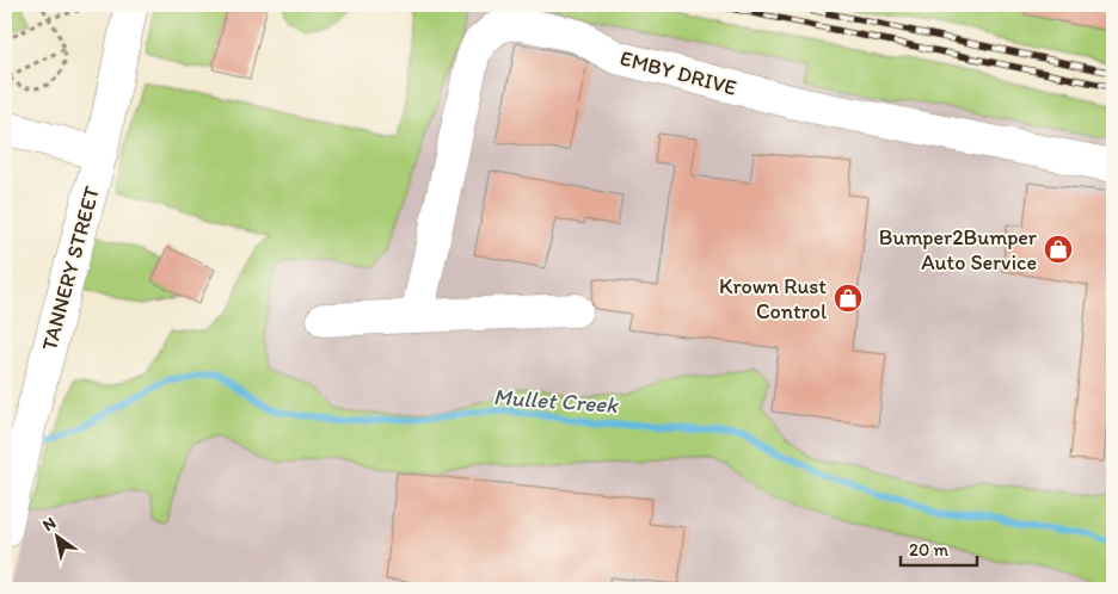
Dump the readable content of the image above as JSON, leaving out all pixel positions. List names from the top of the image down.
{
  "streets": {
    "street": ["EMBY DRIVE", "TANNERY STREET"]
  },
  "water": ["Mullet Creek"],
  "places": {
    "shop": ["Bumper2Bumper Auto Service", "Krown Rust Control"]
  },
  "scale_bar": "20 m",
  "north": "top left"
}
